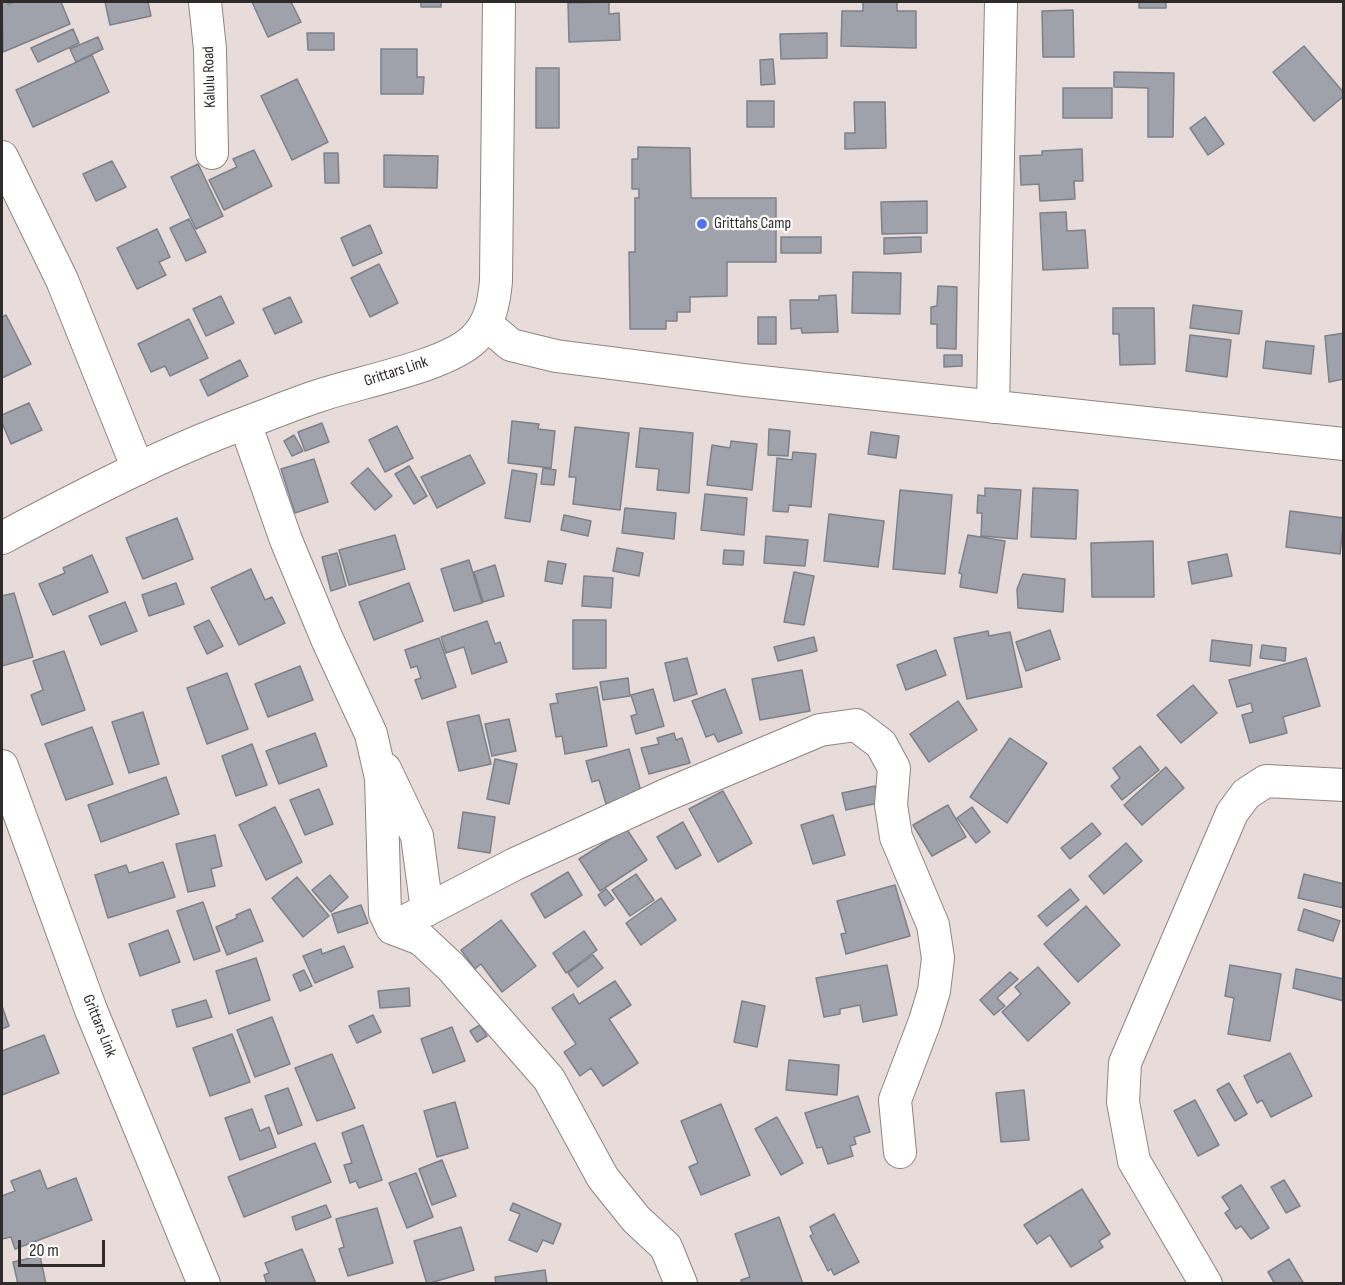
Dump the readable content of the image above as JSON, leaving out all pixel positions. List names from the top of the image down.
{
  "streets": {
    "street": ["Kalulu Road", "Grittars Link"]
  },
  "places": ["Grittahs Camp"],
  "scale_bar": "20 m"
}
